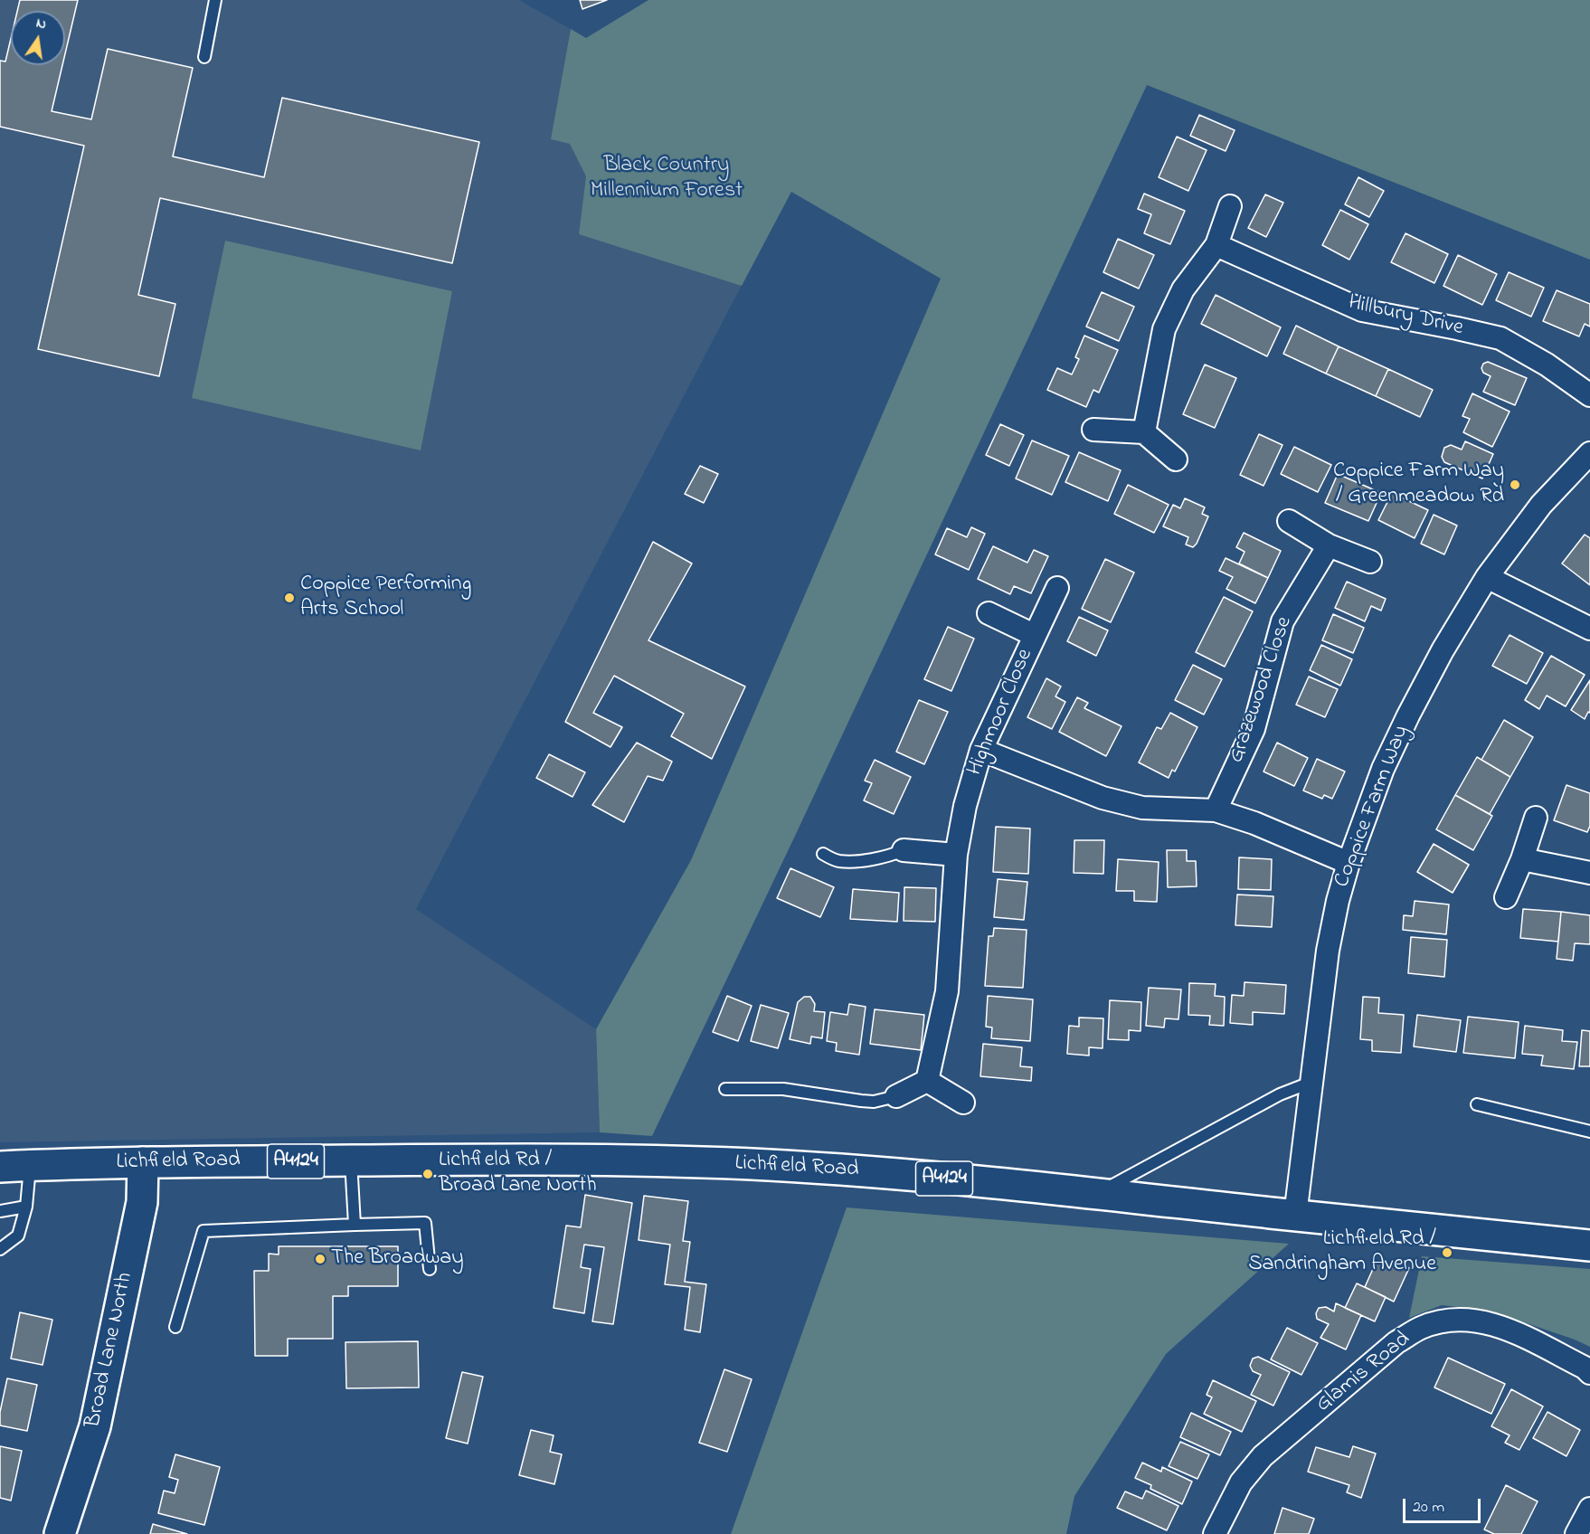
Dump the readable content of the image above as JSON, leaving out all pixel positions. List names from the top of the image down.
{
  "streets": {
    "main road": ["A4124", "Lichfield Road", "Broad Lane North"],
    "street": [
      "Hillbury Drive",
      "Grazewood Close",
      "Highmoor Close",
      "Coppice Farm Way",
      "Glamis Road"
    ]
  },
  "crossings": [
    ["Coppice Farm Way", "Lichfield Road"],
    ["Lichfield Road", "Broad Lane North"]
  ],
  "parks": ["Black Country Millennium Forest"],
  "places": [
    "Coppice Farm Way / Greenmeadow Rd",
    "Coppice Performing Arts School",
    "Lichfield Rd / Broad Lane North",
    "Lichfield Rd / Sandringham Avenue",
    "The Broadway"
  ],
  "scale_bar": "20 m",
  "north": "top"
}
